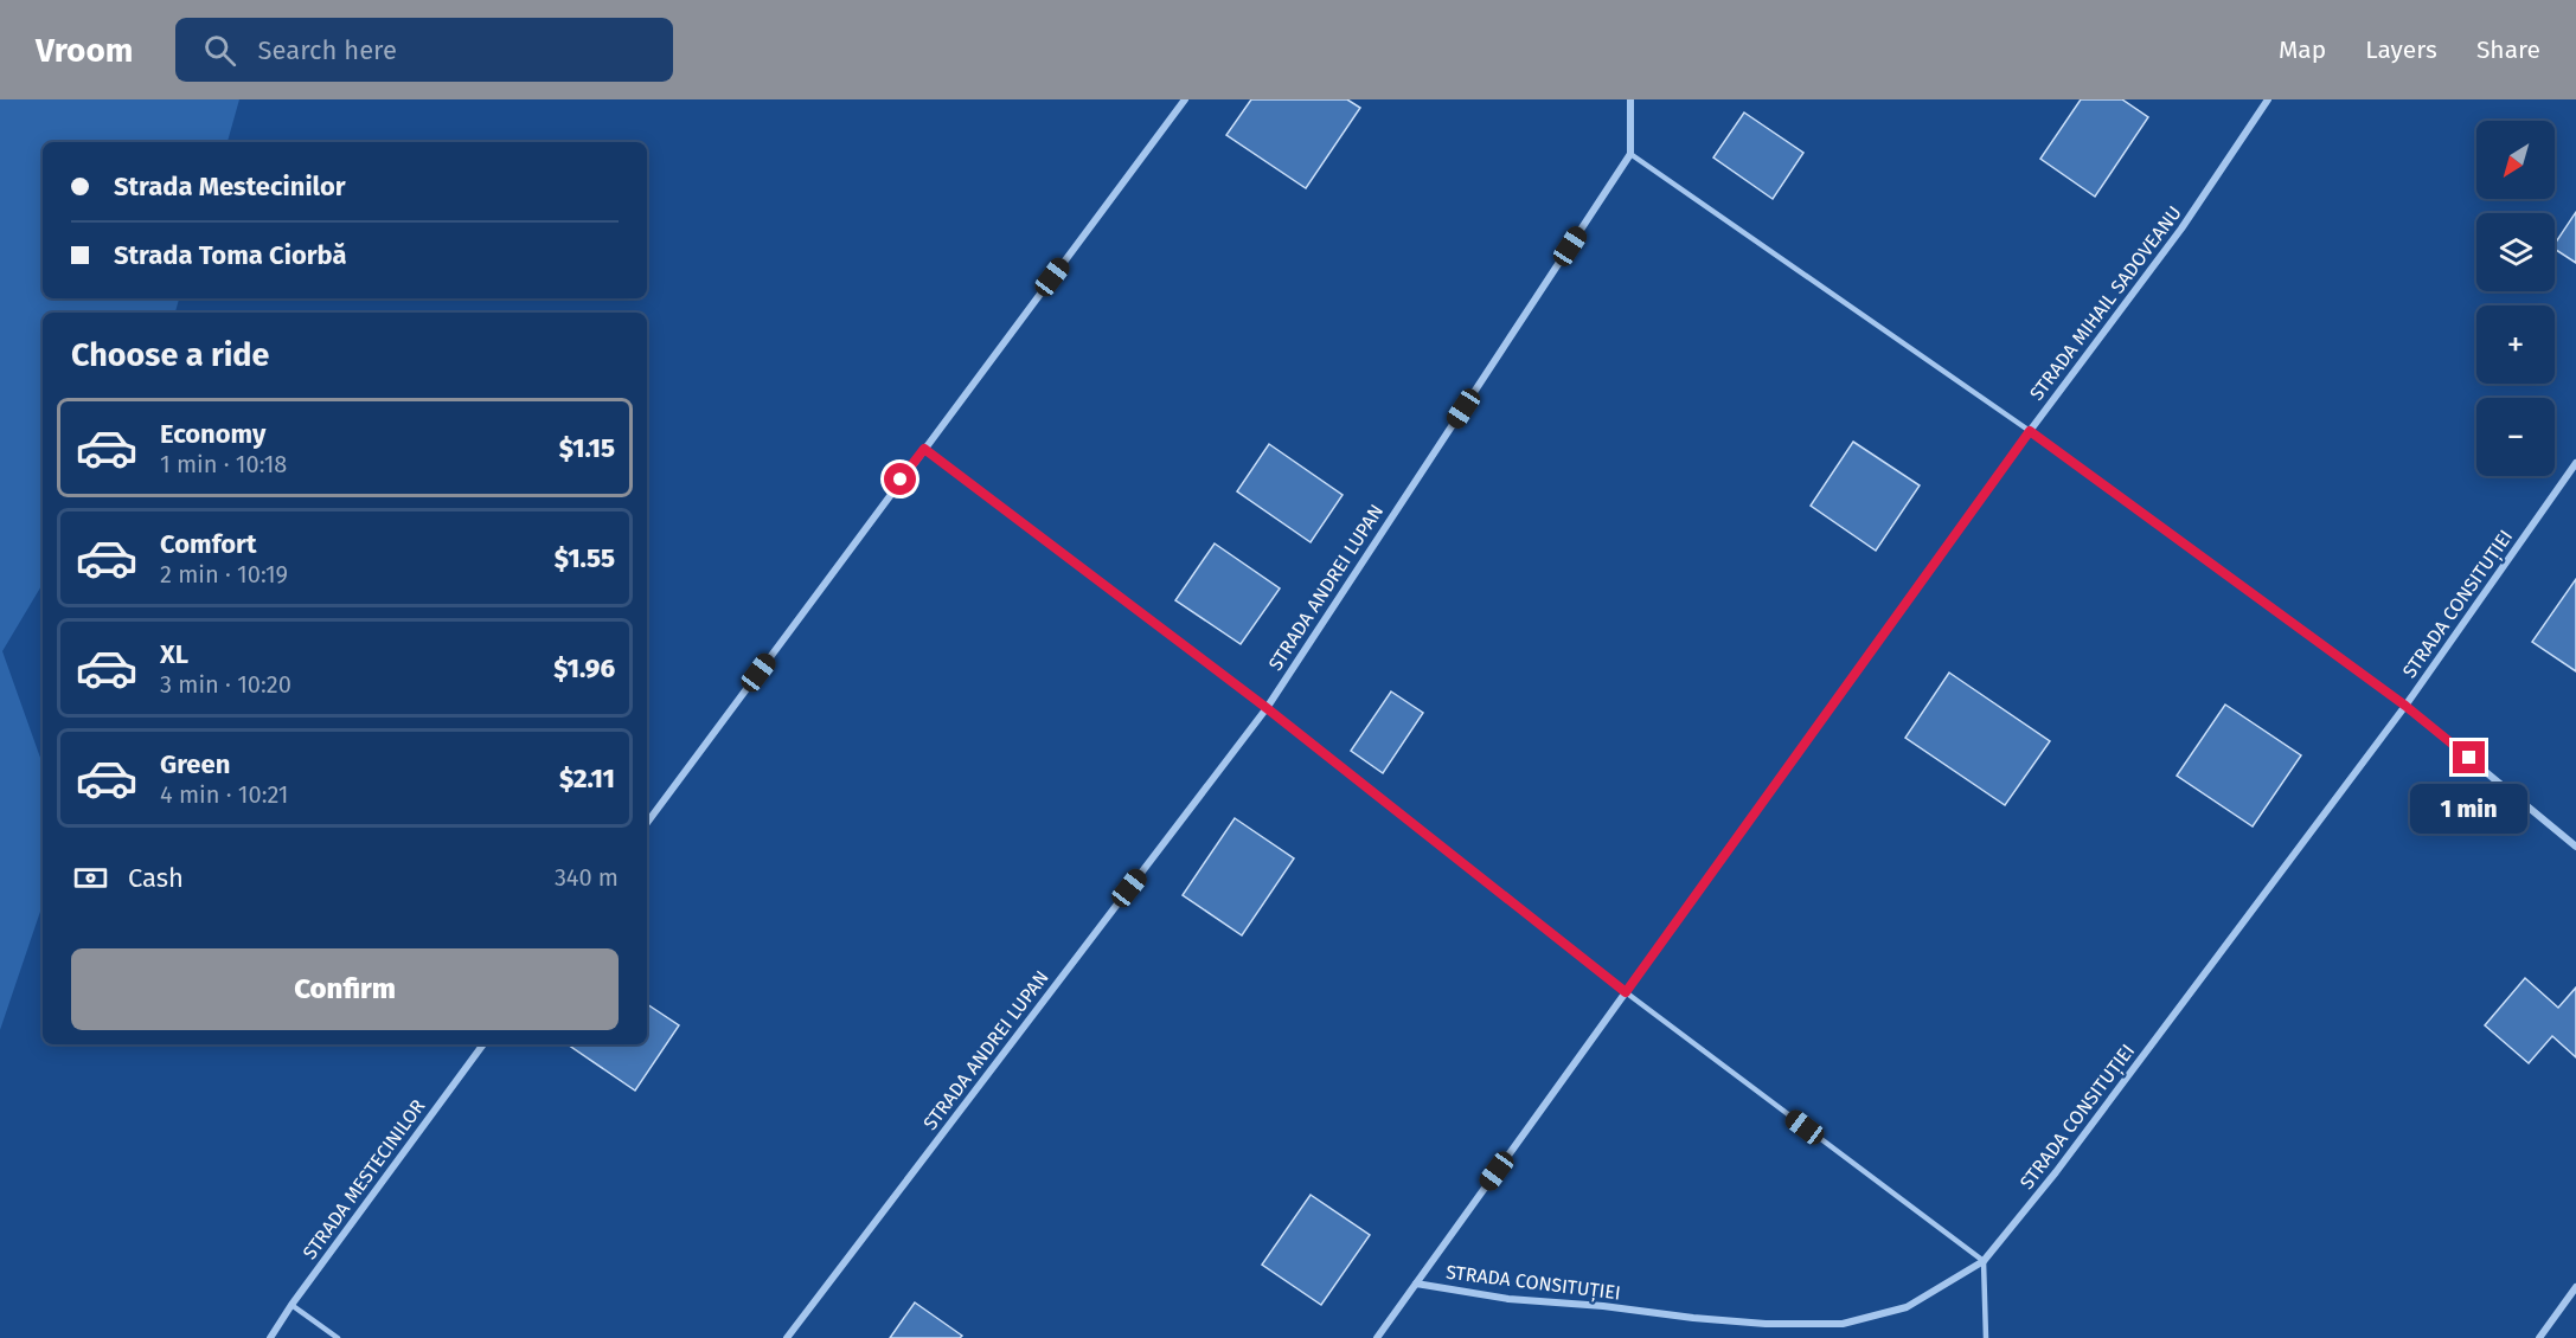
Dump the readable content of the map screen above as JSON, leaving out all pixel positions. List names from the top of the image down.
{
  "streets": {
    "street": [
      "STRADA MIHAIL SADOVEANU",
      "STRADA ANDREI LUPAN",
      "STRADA CONSITUȚIEI",
      "STRADA MESTECINILOR"
    ]
  },
  "crossings": [
    ["STRADA MIHAIL SADOVEANU", "STRADA CONSITUȚIEI"]
  ],
  "north": "bottom left",
  "page": {
    "header": "Vroom",
    "search": "Search here",
    "nav": ["Map", "Layers", "Share"],
    "map_buttons": ["+", "−"],
    "banner": ["Strada Mestecinilor", "Strada Toma Ciorbă"],
    "heading": "Choose a ride",
    "list": [
      {
        "name": "Economy",
        "note": "1 min · 10:18",
        "value": "$1.15"
      },
      {
        "name": "Comfort",
        "note": "2 min · 10:19",
        "value": "$1.55"
      },
      {
        "name": "XL",
        "note": "3 min · 10:20",
        "value": "$1.96"
      },
      {
        "name": "Green",
        "note": "4 min · 10:21",
        "value": "$2.11"
      }
    ],
    "bubble": "1 min",
    "pay": ["Cash", "340 m"],
    "buttons": "Confirm"
  }
}
